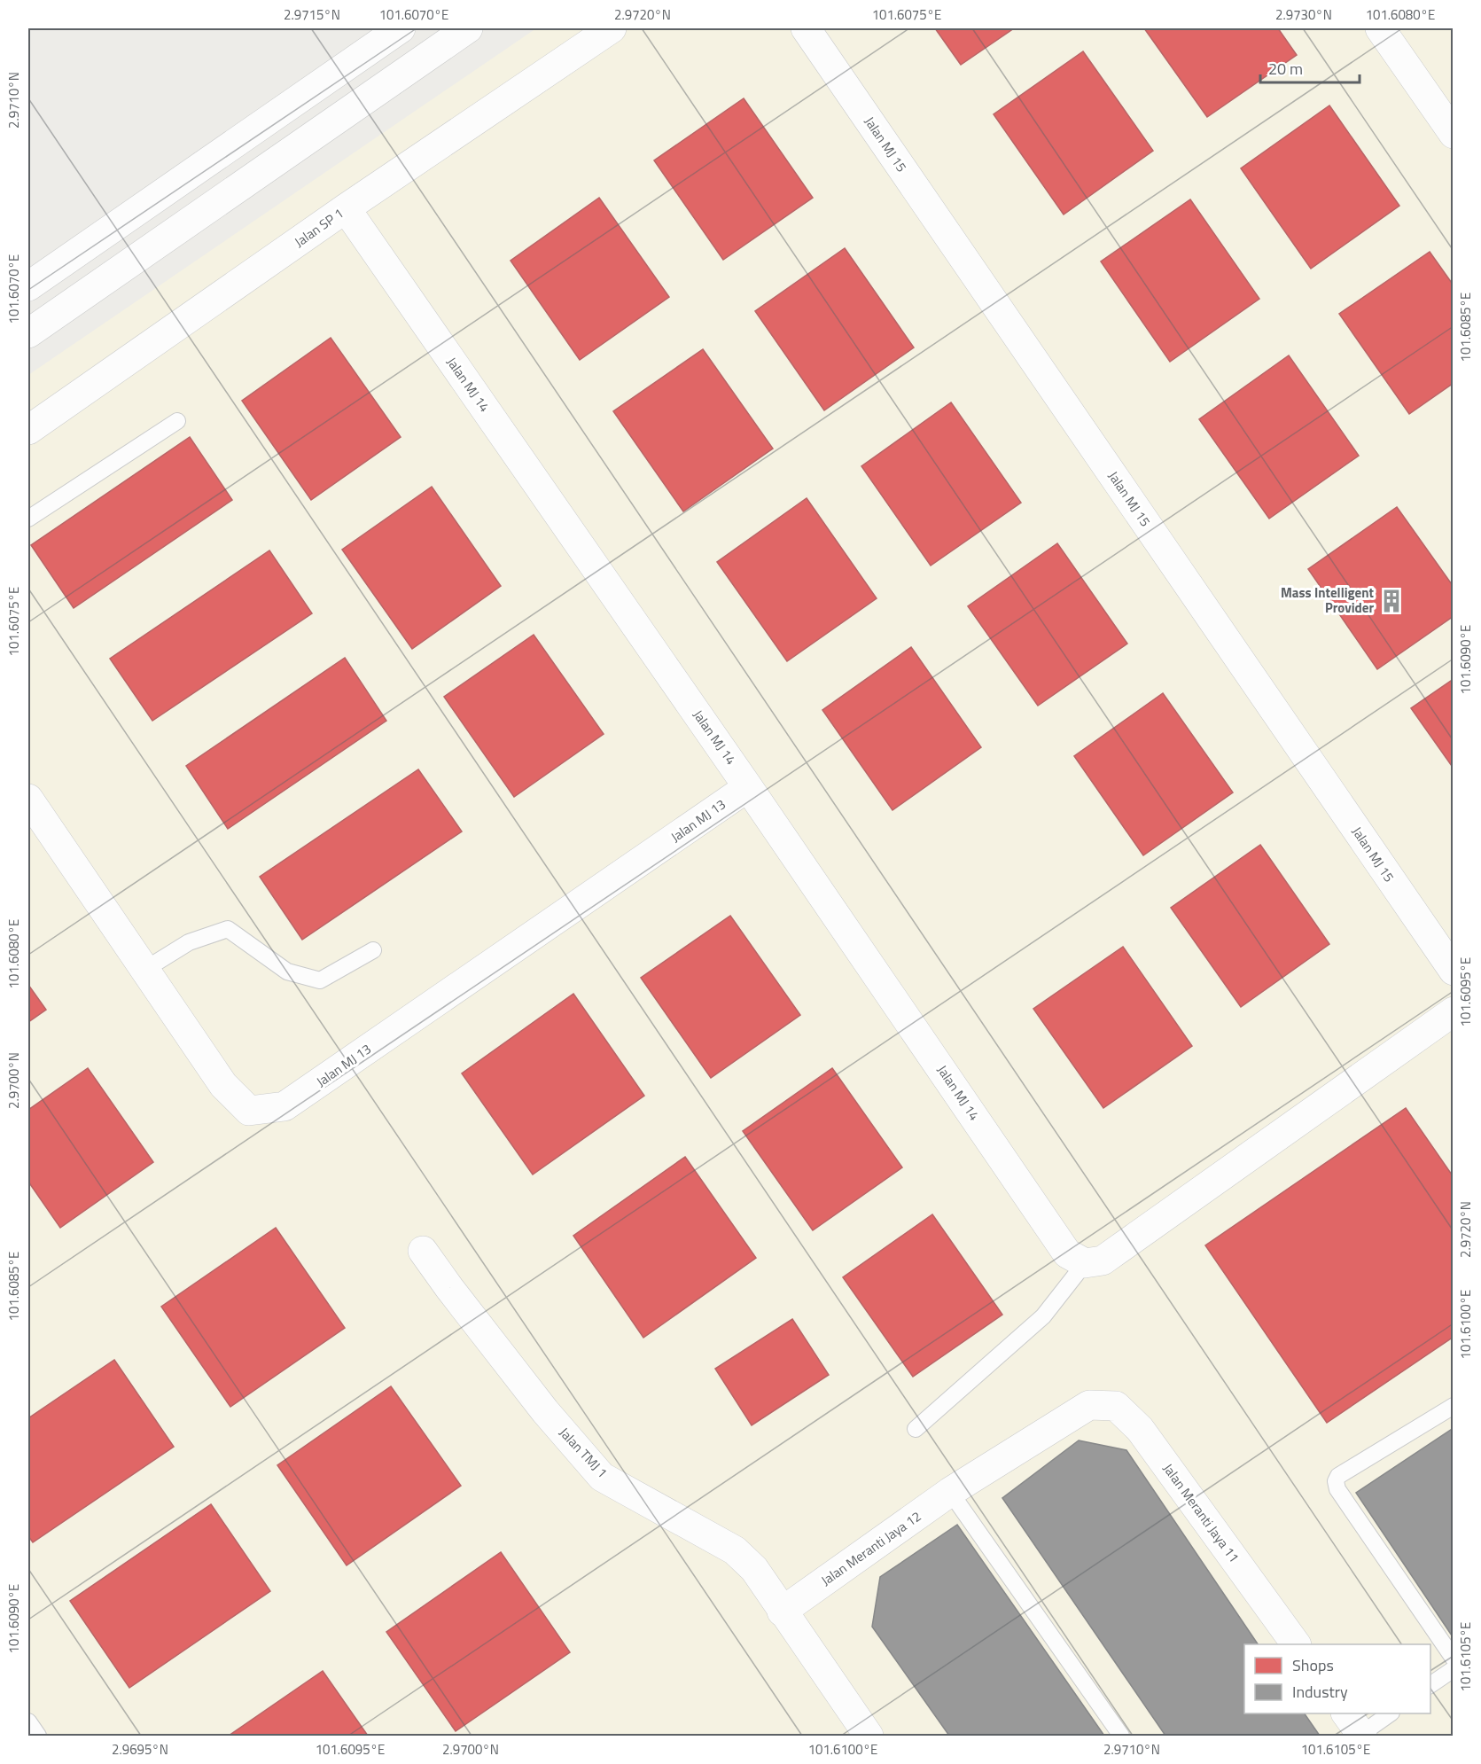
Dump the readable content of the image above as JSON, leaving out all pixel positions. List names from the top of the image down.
{
  "streets": {
    "street": [
      "Jalan MJ 15",
      "Jalan SP 1",
      "Jalan MJ 14",
      "Jalan MJ 13",
      "Jalan TMJ 1",
      "Jalan Meranti Jaya 11",
      "Jalan Meranti Jaya 12"
    ]
  },
  "crossings": [
    ["Jalan SP 1", "Jalan MJ 14"],
    ["Jalan MJ 14", "Jalan MJ 13"],
    ["Jalan TMJ 1", "Jalan Meranti Jaya 12"],
    ["Jalan Meranti Jaya 11", "Jalan Meranti Jaya 12"]
  ],
  "places": {
    "building": ["Mass Intelligent Provider"]
  },
  "legend": ["Shops", "Industry"],
  "scale_bar": "20 m",
  "coordinates": [
    "2.9715°N",
    "101.6070°E",
    "2.9720°N",
    "101.6075°E",
    "2.9730°N",
    "101.6080°E",
    "2.9710°N",
    "101.6085°E",
    "101.6090°E",
    "101.6095°E",
    "2.9700°N",
    "101.6100°E",
    "101.6105°E",
    "2.9695°N"
  ]
}
